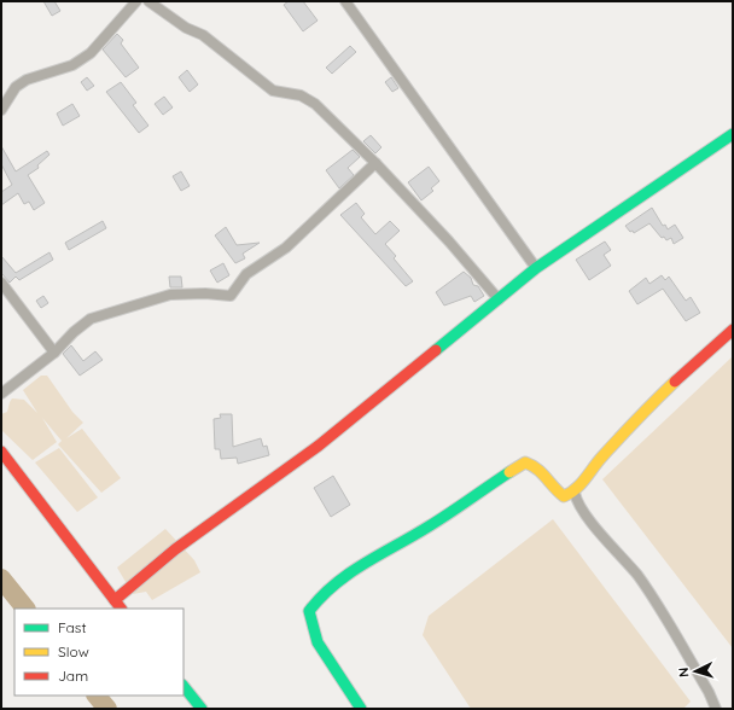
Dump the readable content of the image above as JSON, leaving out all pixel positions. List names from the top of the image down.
{
  "legend": ["Fast", "Slow", "Jam"],
  "north": "left"
}
